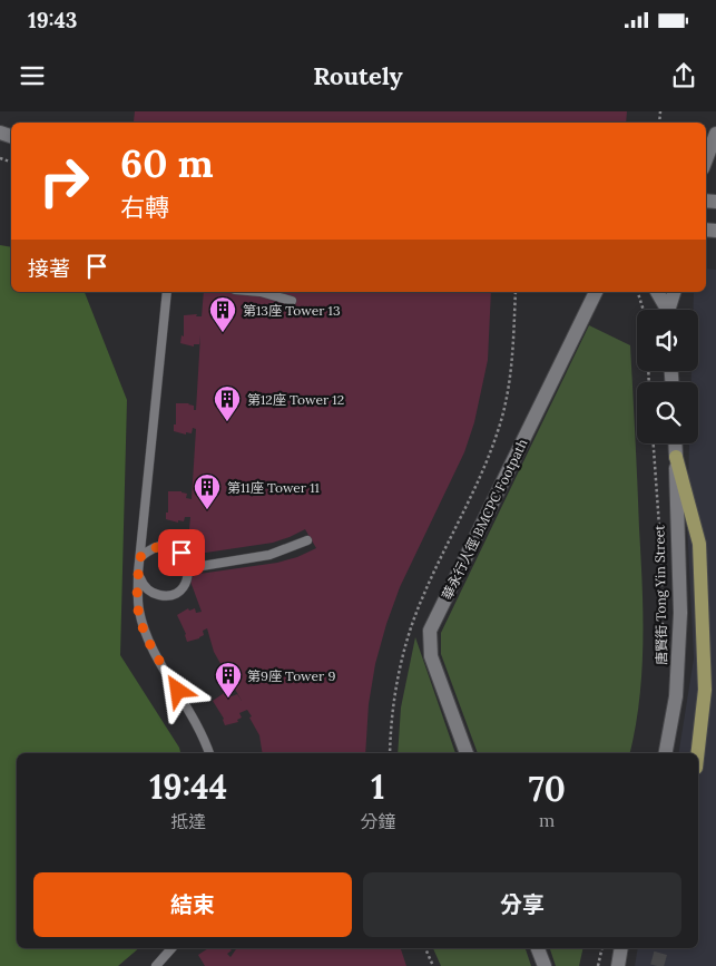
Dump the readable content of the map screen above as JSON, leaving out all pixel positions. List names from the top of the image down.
{
  "streets": {
    "street": ["華永行人徑 BMCPC Footpath", "唐賢街 Tong Yin Street"]
  },
  "places": {
    "building": [
      "第13座 Tower 13",
      "第12座 Tower 12",
      "第11座 Tower 11",
      "第9座 Tower 9"
    ]
  },
  "page": {
    "status": "19:43",
    "header": "Routely",
    "turn": ["60 m", "右轉"],
    "then": "接著",
    "eta": [
      "19:44",
      "抵達",
      "1",
      "分鐘",
      "70",
      "m"
    ],
    "buttons": ["結束", "分享"]
  }
}
